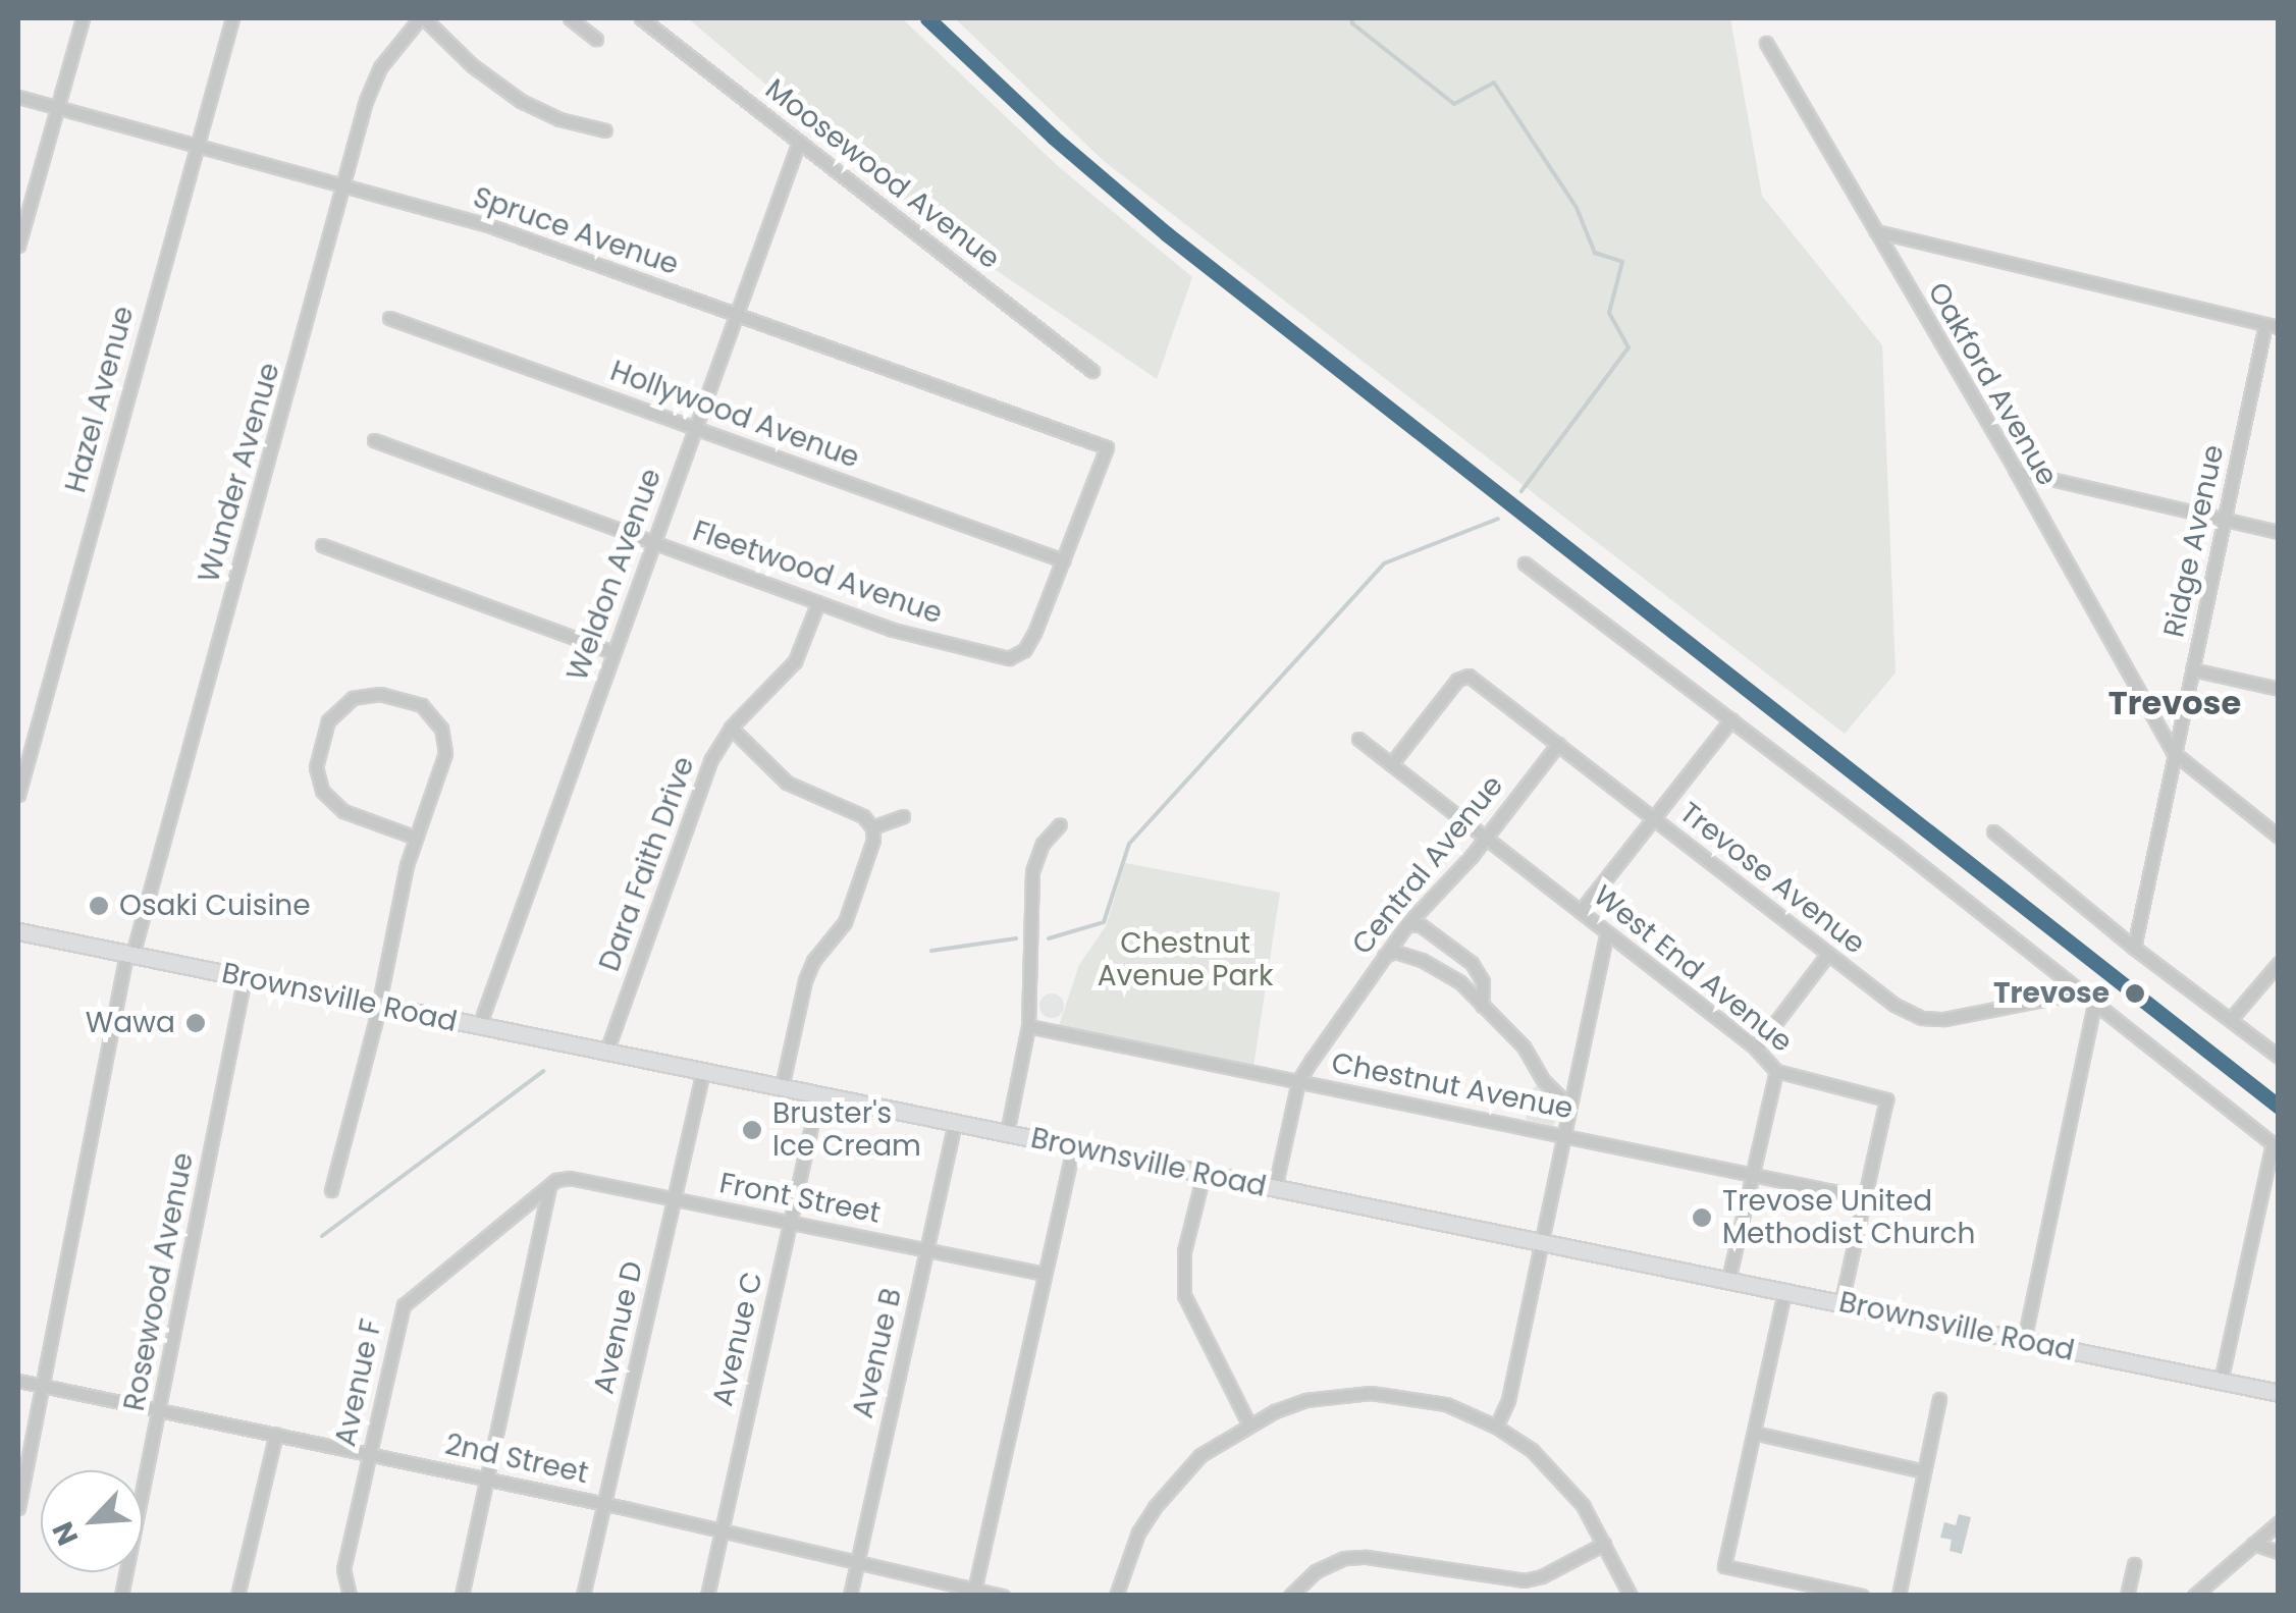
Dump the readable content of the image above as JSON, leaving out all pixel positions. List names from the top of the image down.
{
  "streets": {
    "street": [
      "Moosewood Avenue",
      "Spruce Avenue",
      "Oakford Avenue",
      "Hazel Avenue",
      "Hollywood Avenue",
      "Wunder Avenue",
      "Ridge Avenue",
      "Fleetwood Avenue",
      "Weldon Avenue",
      "Dara Faith Drive",
      "Central Avenue",
      "Trevose Avenue",
      "West End Avenue",
      "Brownsville Road",
      "Chestnut Avenue",
      "Front Street",
      "Rosewood Avenue",
      "Avenue D",
      "Avenue C",
      "Avenue B",
      "Avenue F",
      "2nd Street"
    ]
  },
  "crossings": [
    ["Moosewood Avenue", "Weldon Avenue"],
    ["Spruce Avenue", "Hazel Avenue"],
    ["Spruce Avenue", "Hollywood Avenue"],
    ["Spruce Avenue", "Wunder Avenue"],
    ["Spruce Avenue", "Fleetwood Avenue"],
    ["Spruce Avenue", "Weldon Avenue"],
    ["Oakford Avenue", "Ridge Avenue"],
    ["Hollywood Avenue", "Fleetwood Avenue"],
    ["Hollywood Avenue", "Weldon Avenue"],
    ["Wunder Avenue", "Brownsville Road"],
    ["Wunder Avenue", "2nd Street"],
    ["Fleetwood Avenue", "Weldon Avenue"],
    ["Fleetwood Avenue", "Dara Faith Drive"],
    ["Weldon Avenue", "Brownsville Road"],
    ["Dara Faith Drive", "Brownsville Road"],
    ["Central Avenue", "Trevose Avenue"],
    ["Central Avenue", "West End Avenue"],
    ["Central Avenue", "Brownsville Road"],
    ["Central Avenue", "Chestnut Avenue"],
    ["Trevose Avenue", "West End Avenue"],
    ["West End Avenue", "Chestnut Avenue"],
    ["Brownsville Road", "Rosewood Avenue"],
    ["Brownsville Road", "Avenue D"],
    ["Brownsville Road", "Avenue C"],
    ["Brownsville Road", "Avenue B"],
    ["Front Street", "Avenue D"],
    ["Front Street", "Avenue C"],
    ["Front Street", "Avenue B"],
    ["Front Street", "Avenue F"],
    ["Rosewood Avenue", "2nd Street"],
    ["Avenue D", "2nd Street"],
    ["Avenue C", "2nd Street"],
    ["Avenue B", "2nd Street"],
    ["Avenue F", "2nd Street"]
  ],
  "districts": ["Trevose"],
  "parks": ["Chestnut Avenue Park"],
  "places": [
    "Osaki Cuisine",
    "Trevose",
    "Wawa",
    "Bruster's Ice Cream",
    "Trevose United Methodist Church"
  ],
  "north": "bottom left"
}
